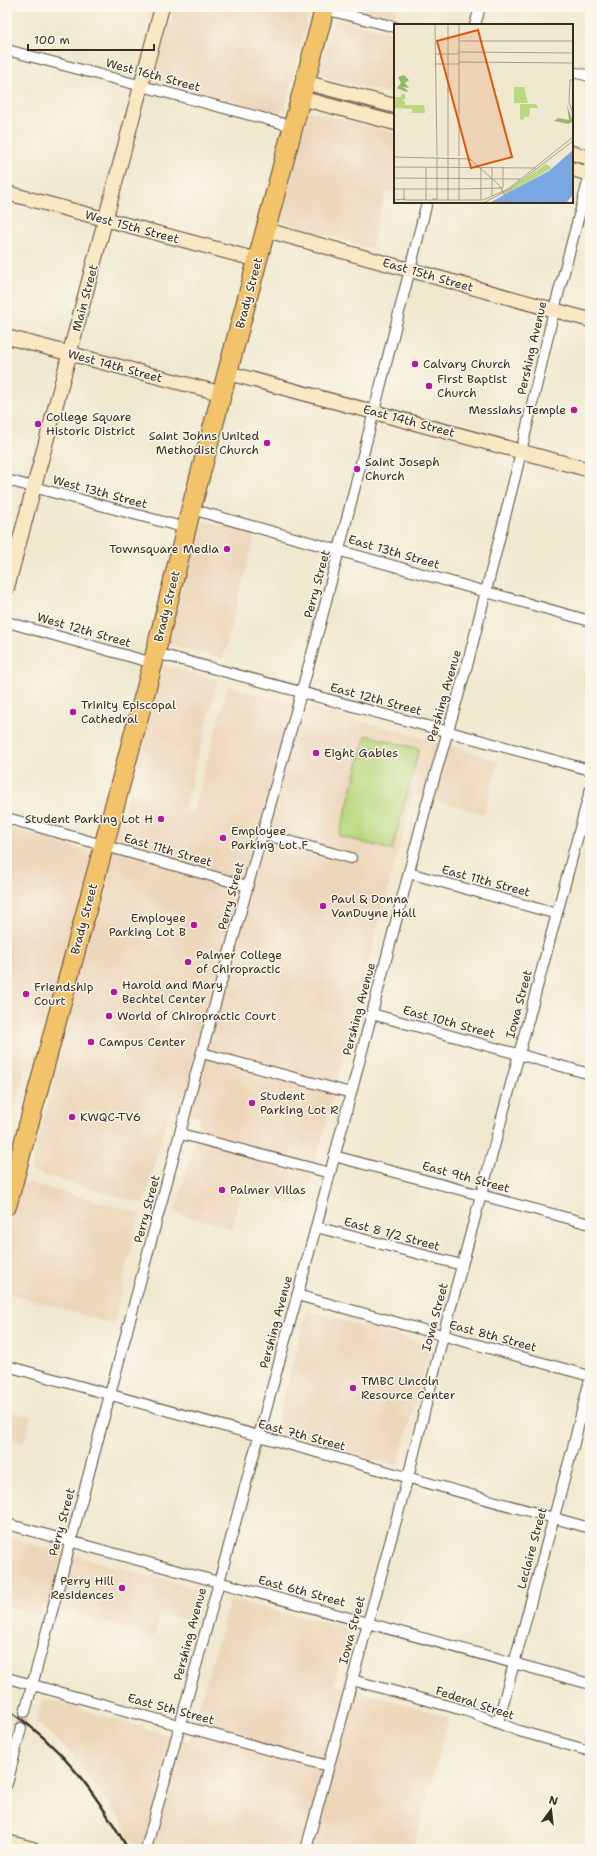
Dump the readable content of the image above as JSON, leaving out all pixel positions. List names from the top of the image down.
{
  "streets": {
    "highway": ["Brady Street"],
    "street": [
      "West 16th Street",
      "West 15th Street",
      "East 15th Street",
      "Main Street",
      "Pershing Avenue",
      "West 14th Street",
      "East 14th Street",
      "West 13th Street",
      "East 13th Street",
      "Perry Street",
      "West 12th Street",
      "East 12th Street",
      "East 11th Street",
      "Iowa Street",
      "East 10th Street",
      "East 9th Street",
      "East 8 1/2 Street",
      "East 8th Street",
      "East 7th Street",
      "Leclaire Street",
      "East 6th Street",
      "Federal Street",
      "East 5th Street"
    ]
  },
  "crossings": [
    ["West 16th Street", "Brady Street"],
    ["West 16th Street", "Main Street"],
    ["West 15th Street", "Brady Street"],
    ["West 15th Street", "Main Street"],
    ["East 15th Street", "Brady Street"],
    ["East 15th Street", "Pershing Avenue"],
    ["East 15th Street", "Perry Street"],
    ["Brady Street", "West 14th Street"],
    ["Brady Street", "East 14th Street"],
    ["Brady Street", "West 13th Street"],
    ["Brady Street", "East 13th Street"],
    ["Brady Street", "West 12th Street"],
    ["Brady Street", "East 12th Street"],
    ["Brady Street", "East 11th Street"],
    ["Main Street", "West 14th Street"],
    ["Main Street", "West 13th Street"],
    ["Pershing Avenue", "East 14th Street"],
    ["Pershing Avenue", "East 13th Street"],
    ["Pershing Avenue", "East 12th Street"],
    ["Pershing Avenue", "East 11th Street"],
    ["Pershing Avenue", "East 10th Street"],
    ["Pershing Avenue", "East 9th Street"],
    ["Pershing Avenue", "East 8 1/2 Street"],
    ["Pershing Avenue", "East 8th Street"],
    ["Pershing Avenue", "East 7th Street"],
    ["Pershing Avenue", "East 6th Street"],
    ["Pershing Avenue", "East 5th Street"],
    ["East 14th Street", "Perry Street"],
    ["East 13th Street", "Perry Street"],
    ["Perry Street", "East 12th Street"],
    ["Perry Street", "East 11th Street"],
    ["Perry Street", "East 7th Street"],
    ["Perry Street", "East 6th Street"],
    ["Perry Street", "East 5th Street"],
    ["West 12th Street", "East 12th Street"],
    ["East 11th Street", "Iowa Street"],
    ["Iowa Street", "East 10th Street"],
    ["Iowa Street", "East 9th Street"],
    ["Iowa Street", "East 8 1/2 Street"],
    ["Iowa Street", "East 8th Street"],
    ["Iowa Street", "East 7th Street"],
    ["Iowa Street", "East 6th Street"],
    ["Iowa Street", "Federal Street"],
    ["Iowa Street", "East 5th Street"],
    ["East 7th Street", "Leclaire Street"],
    ["Leclaire Street", "East 6th Street"],
    ["Leclaire Street", "Federal Street"]
  ],
  "places": [
    "Calvary Church",
    "First Baptist Church",
    "Messiahs Temple",
    "College Square Historic District",
    "Saint Johns United Methodist Church",
    "Saint Joseph Church",
    "Townsquare Media",
    "Trinity Episcopal Cathedral",
    "Eight Gables",
    "Student Parking Lot H",
    "Employee Parking Lot F",
    "Paul & Donna VanDuyne Hall",
    "Employee Parking Lot B",
    "Palmer College of Chiropractic",
    "Harold and Mary Bechtel Center",
    "Friendship Court",
    "World of Chiropractic Court",
    "Campus Center",
    "Student Parking Lot R",
    "KWQC-TV6",
    "Palmer Villas",
    "TMBC Lincoln Resource Center",
    "Perry Hill Residences"
  ],
  "scale_bar": "100 m",
  "north": "top"
}
